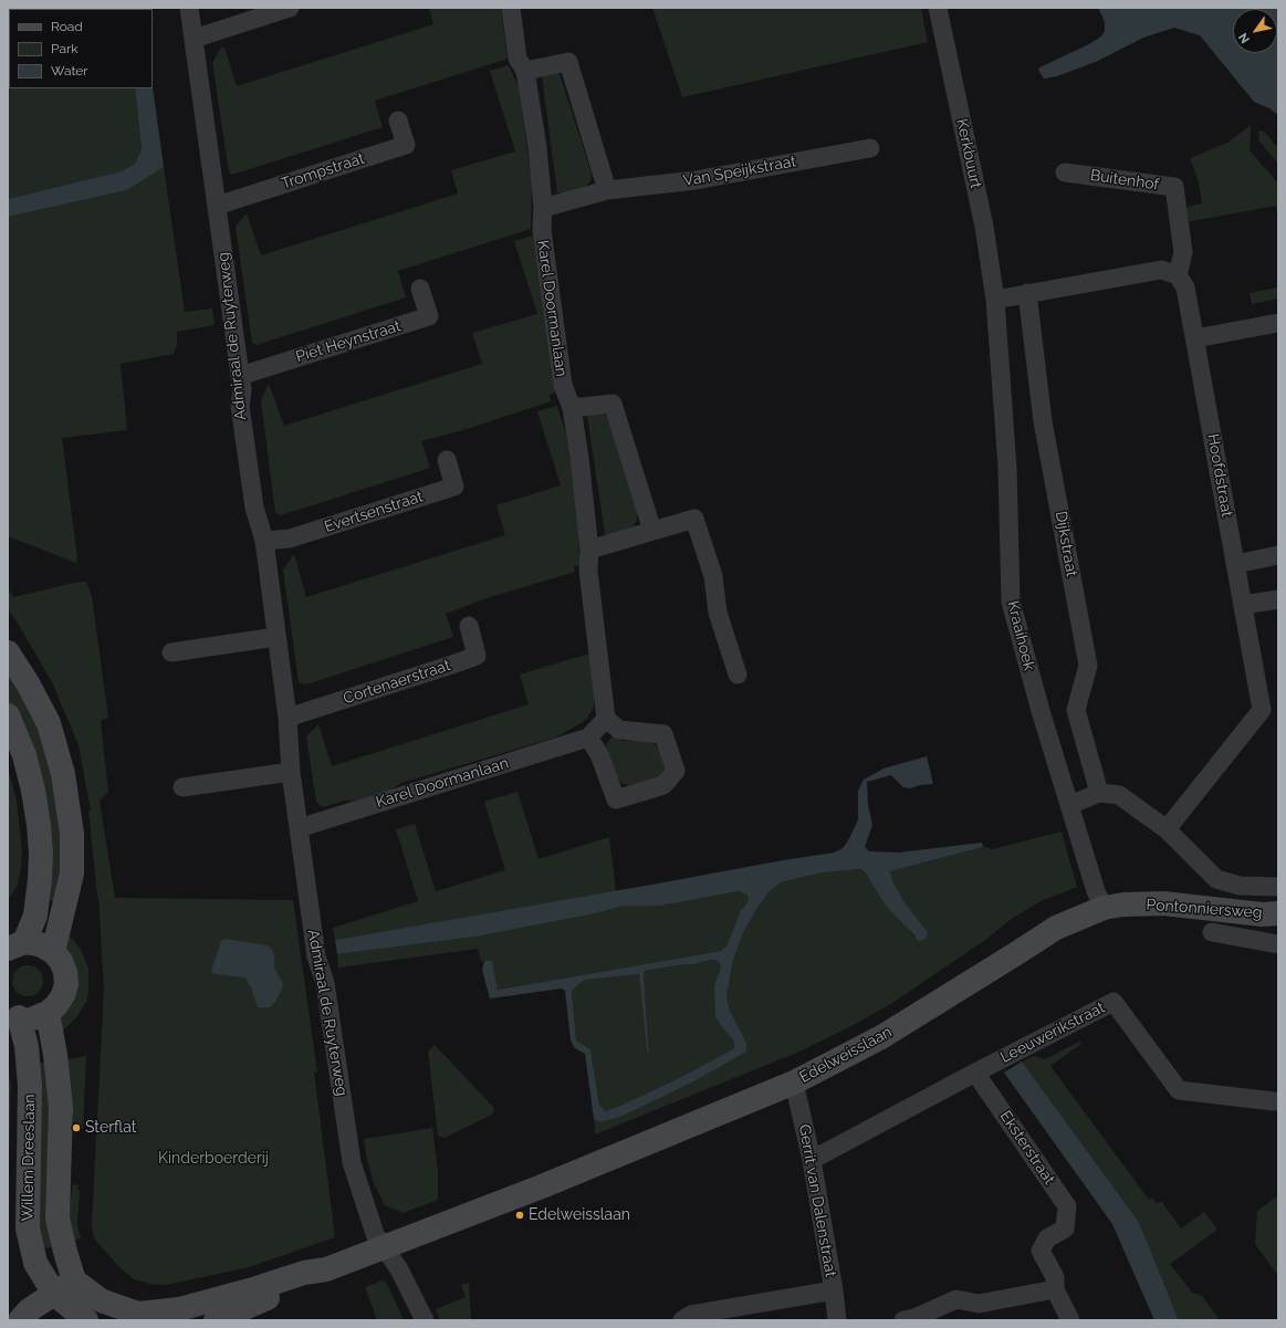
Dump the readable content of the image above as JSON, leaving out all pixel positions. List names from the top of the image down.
{
  "streets": {
    "street": [
      "Kerkbuurt",
      "Trompstraat",
      "Van Speijkstraat",
      "Buitenhof",
      "Karel Doormanlaan",
      "Admiraal de Ruyterweg",
      "Piet Heynstraat",
      "Hoofdstraat",
      "Evertsenstraat",
      "Dijkstraat",
      "Kraaihoek",
      "Cortenaerstraat",
      "Pontonniersweg",
      "Leeuwerikstraat",
      "Edelweisslaan",
      "Eksterstraat",
      "Willem Dreeslaan",
      "Gerrit van Dalenstraat"
    ]
  },
  "crossings": [
    ["Kerkbuurt", "Kraaihoek"],
    ["Trompstraat", "Admiraal de Ruyterweg"],
    ["Buitenhof", "Hoofdstraat"],
    ["Karel Doormanlaan", "Admiraal de Ruyterweg"],
    ["Admiraal de Ruyterweg", "Piet Heynstraat"],
    ["Admiraal de Ruyterweg", "Evertsenstraat"],
    ["Admiraal de Ruyterweg", "Cortenaerstraat"],
    ["Admiraal de Ruyterweg", "Edelweisslaan"],
    ["Kraaihoek", "Pontonniersweg"],
    ["Kraaihoek", "Edelweisslaan"],
    ["Pontonniersweg", "Edelweisslaan"],
    ["Leeuwerikstraat", "Eksterstraat"],
    ["Leeuwerikstraat", "Gerrit van Dalenstraat"],
    ["Edelweisslaan", "Willem Dreeslaan"],
    ["Edelweisslaan", "Gerrit van Dalenstraat"]
  ],
  "parks": ["Kinderboerderij"],
  "places": ["Sterflat", "Edelweisslaan"],
  "legend": ["Road", "Park", "Water"],
  "north": "bottom left"
}
